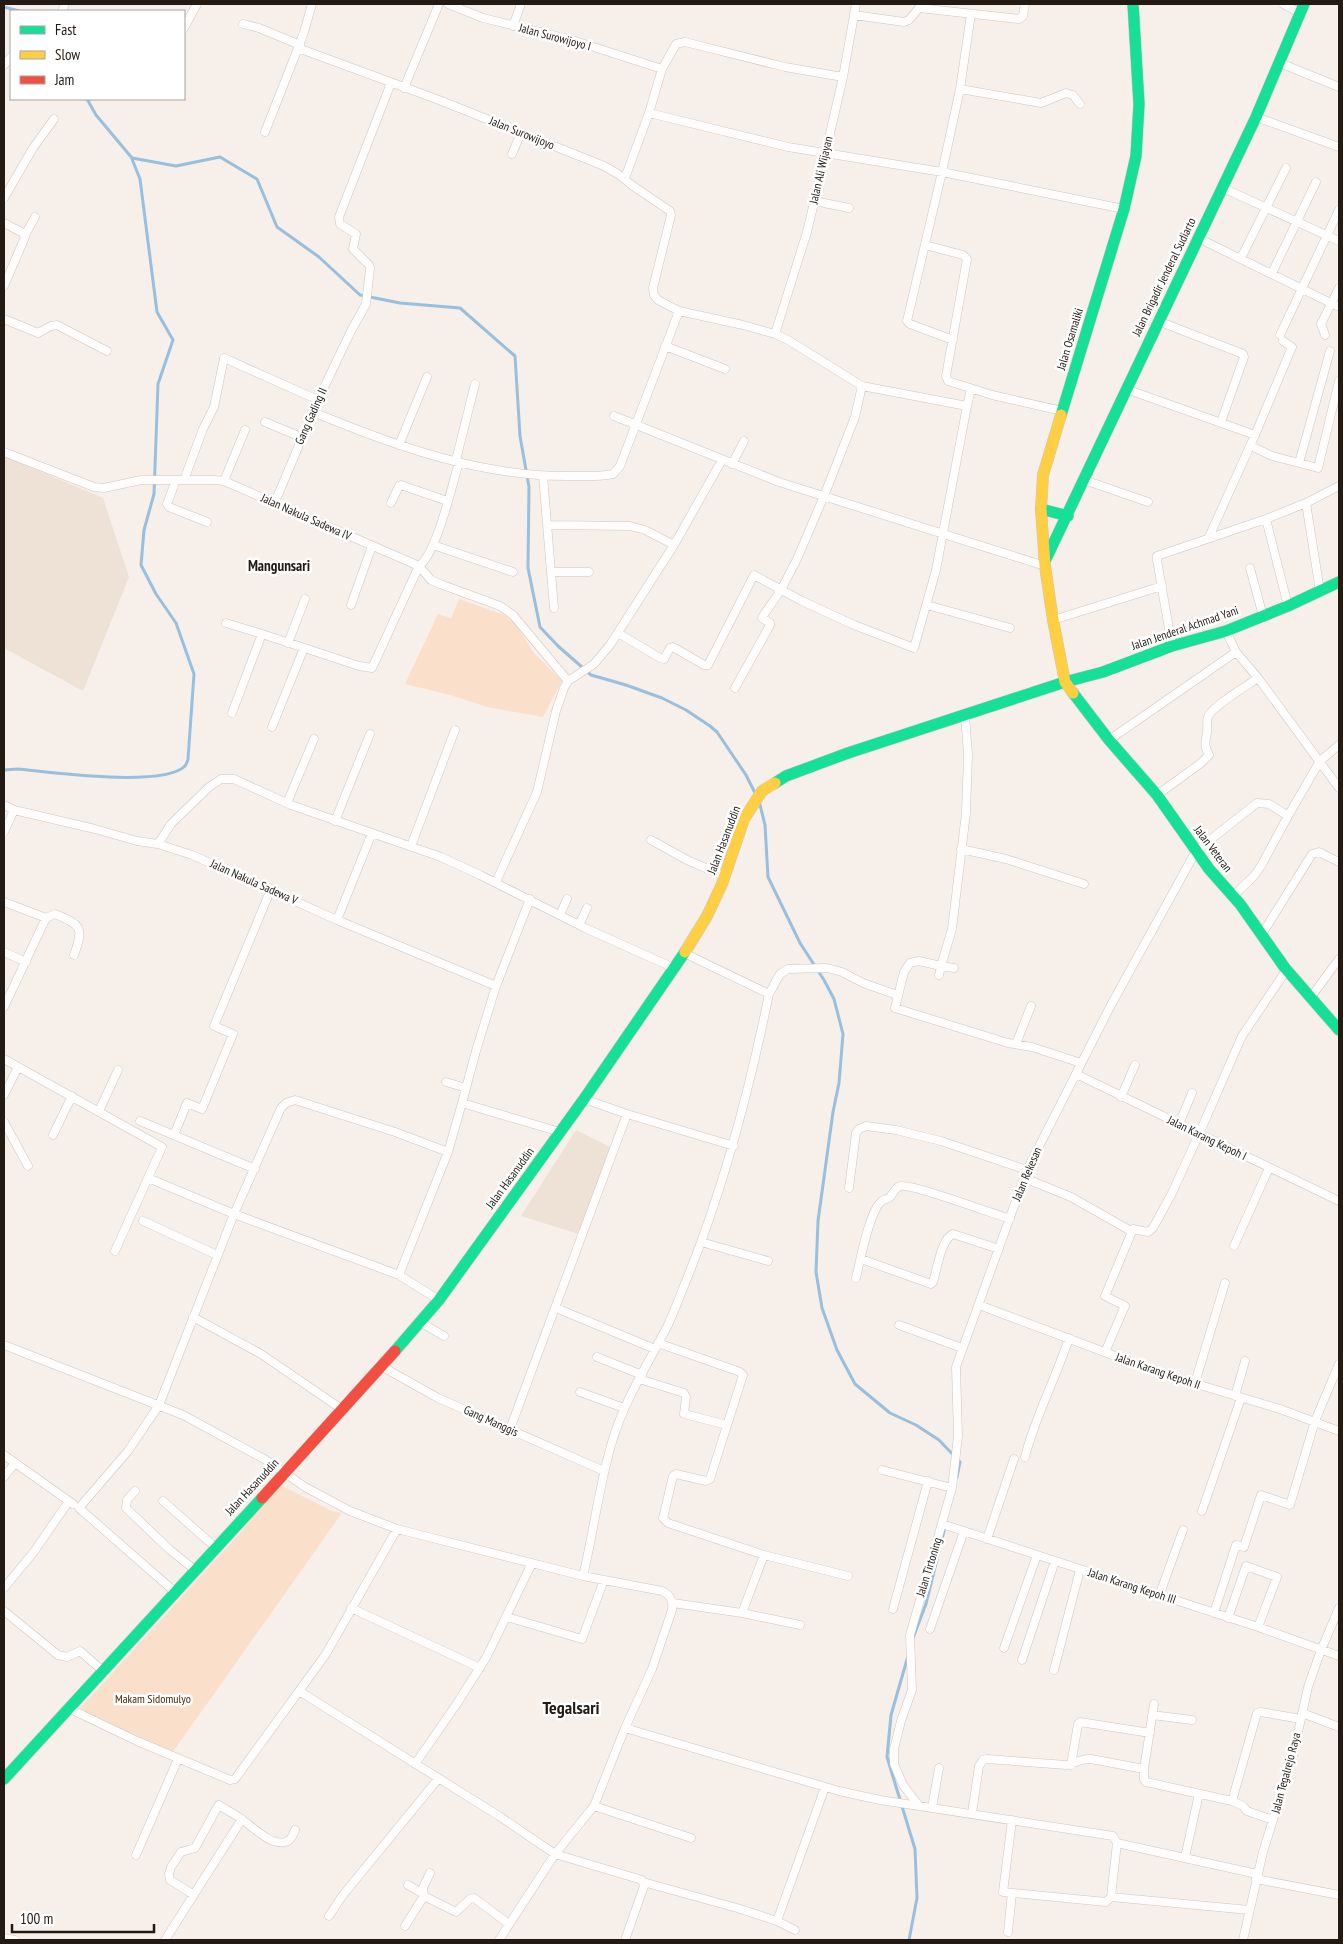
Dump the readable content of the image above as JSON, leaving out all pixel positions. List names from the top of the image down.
{
  "streets": {
    "main road": [
      "Jalan Brigadir Jenderal Sudiarto",
      "Jalan Osamaliki",
      "Jalan Jenderal Achmad Yani",
      "Jalan Hasanuddin",
      "Jalan Veteran"
    ],
    "street": [
      "Jalan Surowijoyo I",
      "Jalan Surowijoyo",
      "Jalan Ali Wijayan",
      "Gang Gading II",
      "Jalan Nakula Sadewa IV",
      "Jalan Nakula Sadewa V",
      "Jalan Karang Kepoh I",
      "Jalan Rekesan",
      "Jalan Karang Kepoh II",
      "Gang Manggis",
      "Jalan Tirtoning",
      "Jalan Karang Kepoh III",
      "Jalan Tegalrejo Raya"
    ]
  },
  "crossings": [
    ["Jalan Surowijoyo", "Gang Gading II"],
    ["Jalan Brigadir Jenderal Sudiarto", "Jalan Osamaliki"],
    ["Jalan Osamaliki", "Jalan Jenderal Achmad Yani"],
    ["Jalan Osamaliki", "Jalan Hasanuddin"],
    ["Jalan Osamaliki", "Jalan Veteran"],
    ["Gang Gading II", "Jalan Nakula Sadewa IV"],
    ["Jalan Jenderal Achmad Yani", "Jalan Hasanuddin"],
    ["Jalan Jenderal Achmad Yani", "Jalan Veteran"],
    ["Jalan Hasanuddin", "Jalan Veteran"],
    ["Jalan Hasanuddin", "Gang Manggis"],
    ["Jalan Veteran", "Jalan Rekesan"],
    ["Jalan Karang Kepoh I", "Jalan Rekesan"],
    ["Jalan Rekesan", "Jalan Karang Kepoh II"],
    ["Jalan Rekesan", "Jalan Tirtoning"],
    ["Jalan Rekesan", "Jalan Karang Kepoh III"],
    ["Jalan Tirtoning", "Jalan Karang Kepoh III"],
    ["Jalan Karang Kepoh III", "Jalan Tegalrejo Raya"]
  ],
  "districts": ["Mangunsari", "Tegalsari"],
  "parks": ["Makam Sidomulyo"],
  "legend": ["Fast", "Slow", "Jam"],
  "scale_bar": "100 m"
}
